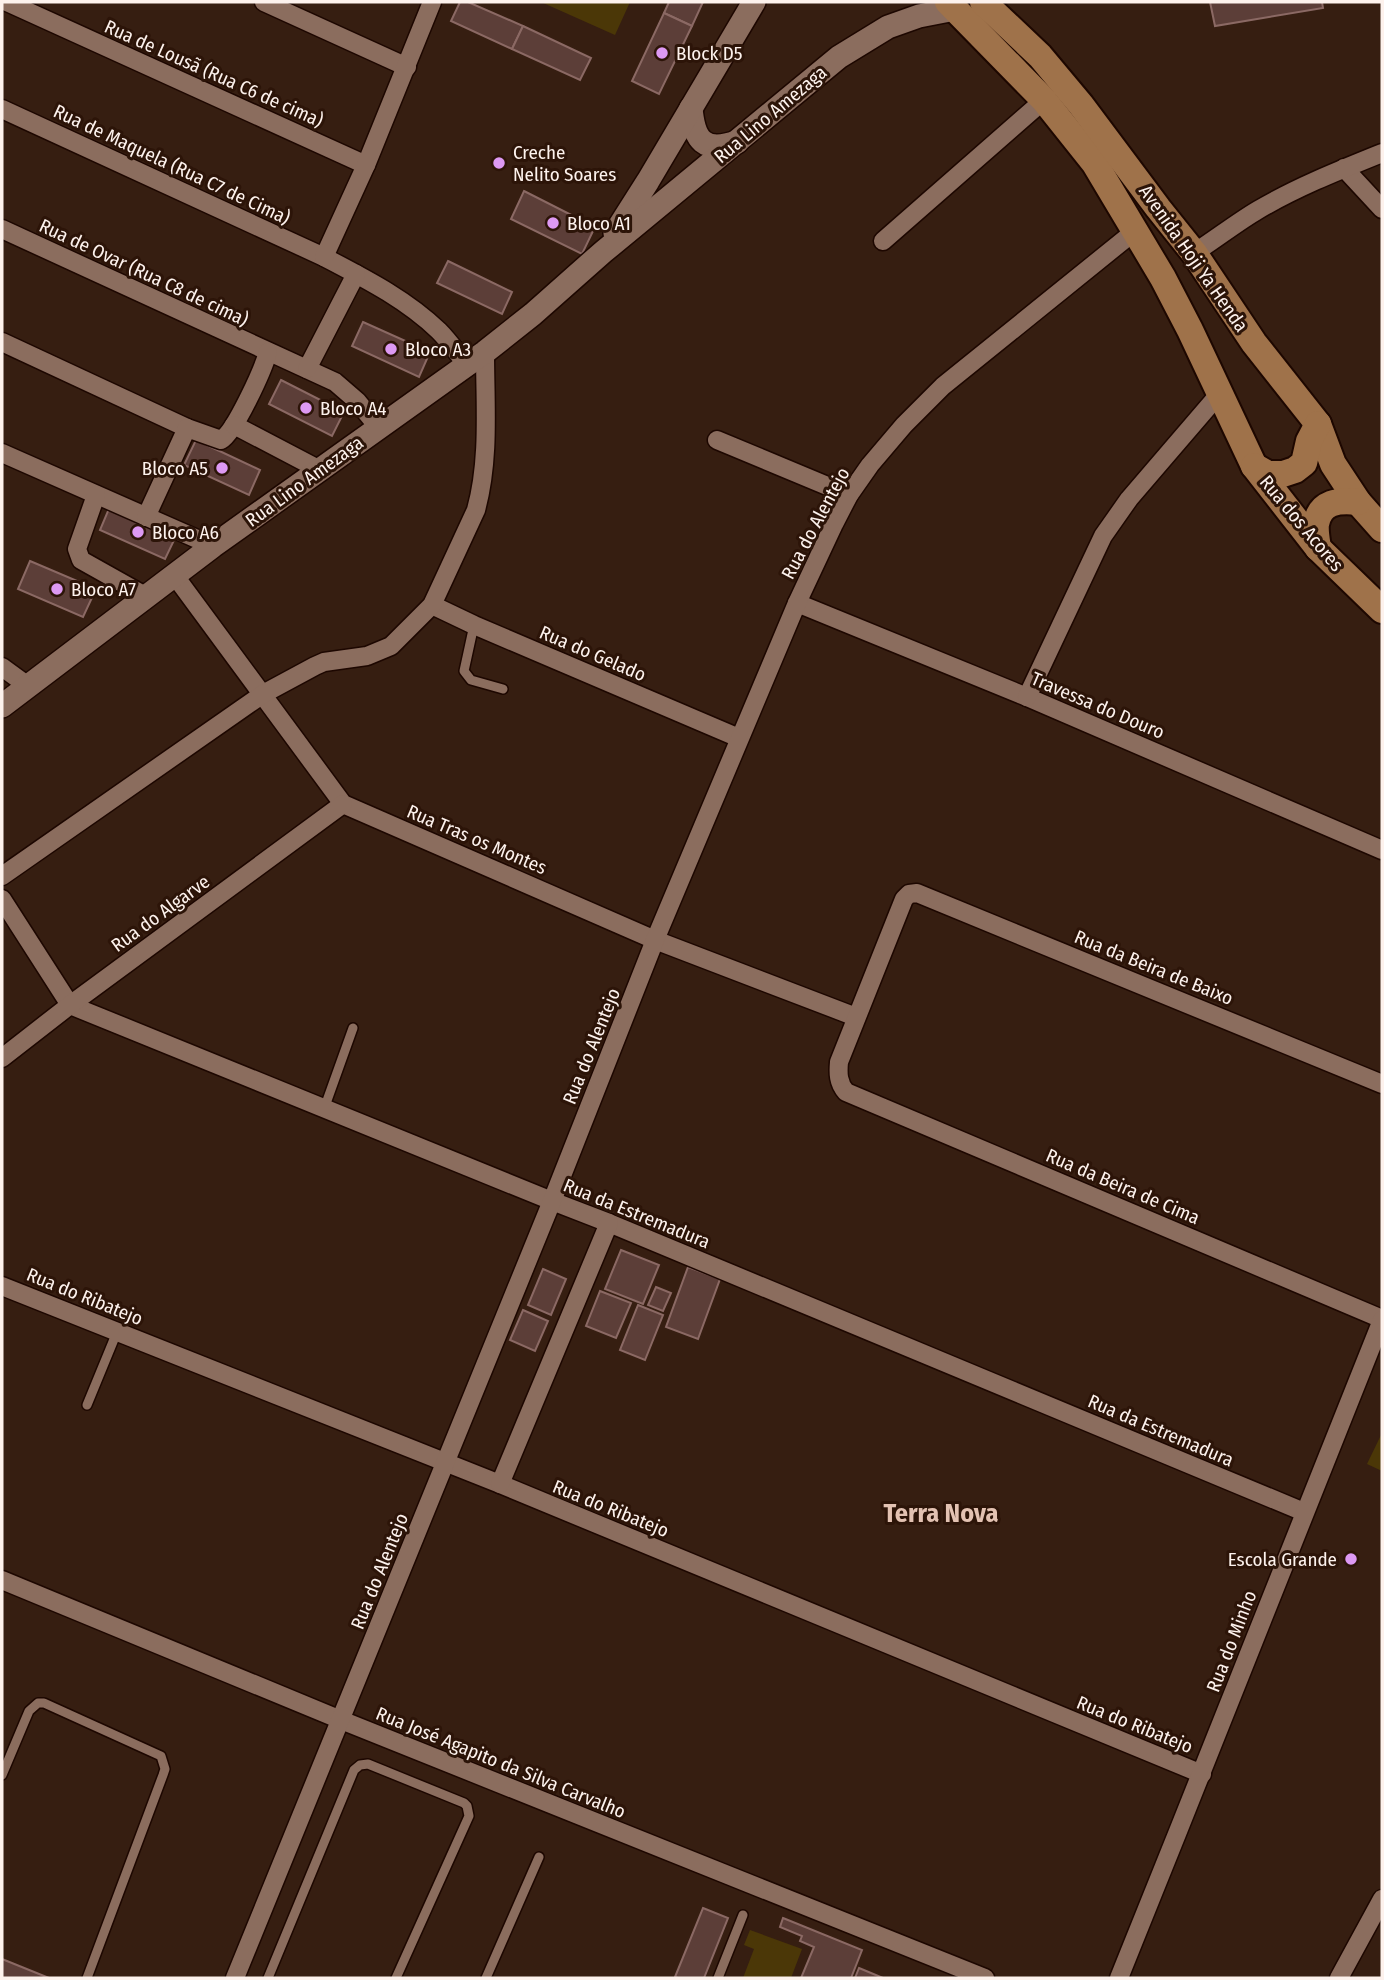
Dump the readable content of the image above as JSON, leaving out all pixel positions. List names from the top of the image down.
{
  "streets": {
    "main road": ["Avenida Hoji Ya Henda", "Rua dos Acores"],
    "street": [
      "Rua de Lousã (Rua C6 de cima)",
      "Rua Lino Amezaga",
      "Rua de Maquela (Rua C7 de Cima)",
      "Rua de Ovar (Rua C8 de cima)",
      "Rua do Alentejo",
      "Rua do Gelado",
      "Travessa do Douro",
      "Rua Tras os Montes",
      "Rua do Algarve",
      "Rua da Beira de Baixo",
      "Rua da Beira de Cima",
      "Rua da Estremadura",
      "Rua do Ribatejo",
      "Rua do Minho",
      "Rua José Agapito da Silva Carvalho"
    ]
  },
  "crossings": [
    ["Rua Lino Amezaga", "Rua de Maquela (Rua C7 de Cima)"],
    ["Rua Lino Amezaga", "Rua de Ovar (Rua C8 de cima)"],
    ["Avenida Hoji Ya Henda", "Rua do Alentejo"],
    ["Avenida Hoji Ya Henda", "Rua dos Acores"],
    ["Rua do Alentejo", "Rua do Gelado"],
    ["Rua do Alentejo", "Travessa do Douro"],
    ["Rua do Alentejo", "Rua Tras os Montes"],
    ["Rua do Alentejo", "Rua da Estremadura"],
    ["Rua do Alentejo", "Rua do Ribatejo"],
    ["Rua do Alentejo", "Rua José Agapito da Silva Carvalho"],
    ["Rua Tras os Montes", "Rua do Algarve"],
    ["Rua Tras os Montes", "Rua da Beira de Baixo"],
    ["Rua Tras os Montes", "Rua da Beira de Cima"],
    ["Rua do Algarve", "Rua da Estremadura"],
    ["Rua da Beira de Baixo", "Rua da Beira de Cima"],
    ["Rua da Beira de Cima", "Rua do Minho"],
    ["Rua da Estremadura", "Rua do Minho"],
    ["Rua do Ribatejo", "Rua do Minho"]
  ],
  "districts": ["Terra Nova"],
  "places": [
    "Block D5",
    "Creche Nelito Soares",
    "Bloco A1",
    "Bloco A3",
    "Bloco A4",
    "Bloco A5",
    "Bloco A6",
    "Bloco A7",
    "Escola Grande"
  ]
}
